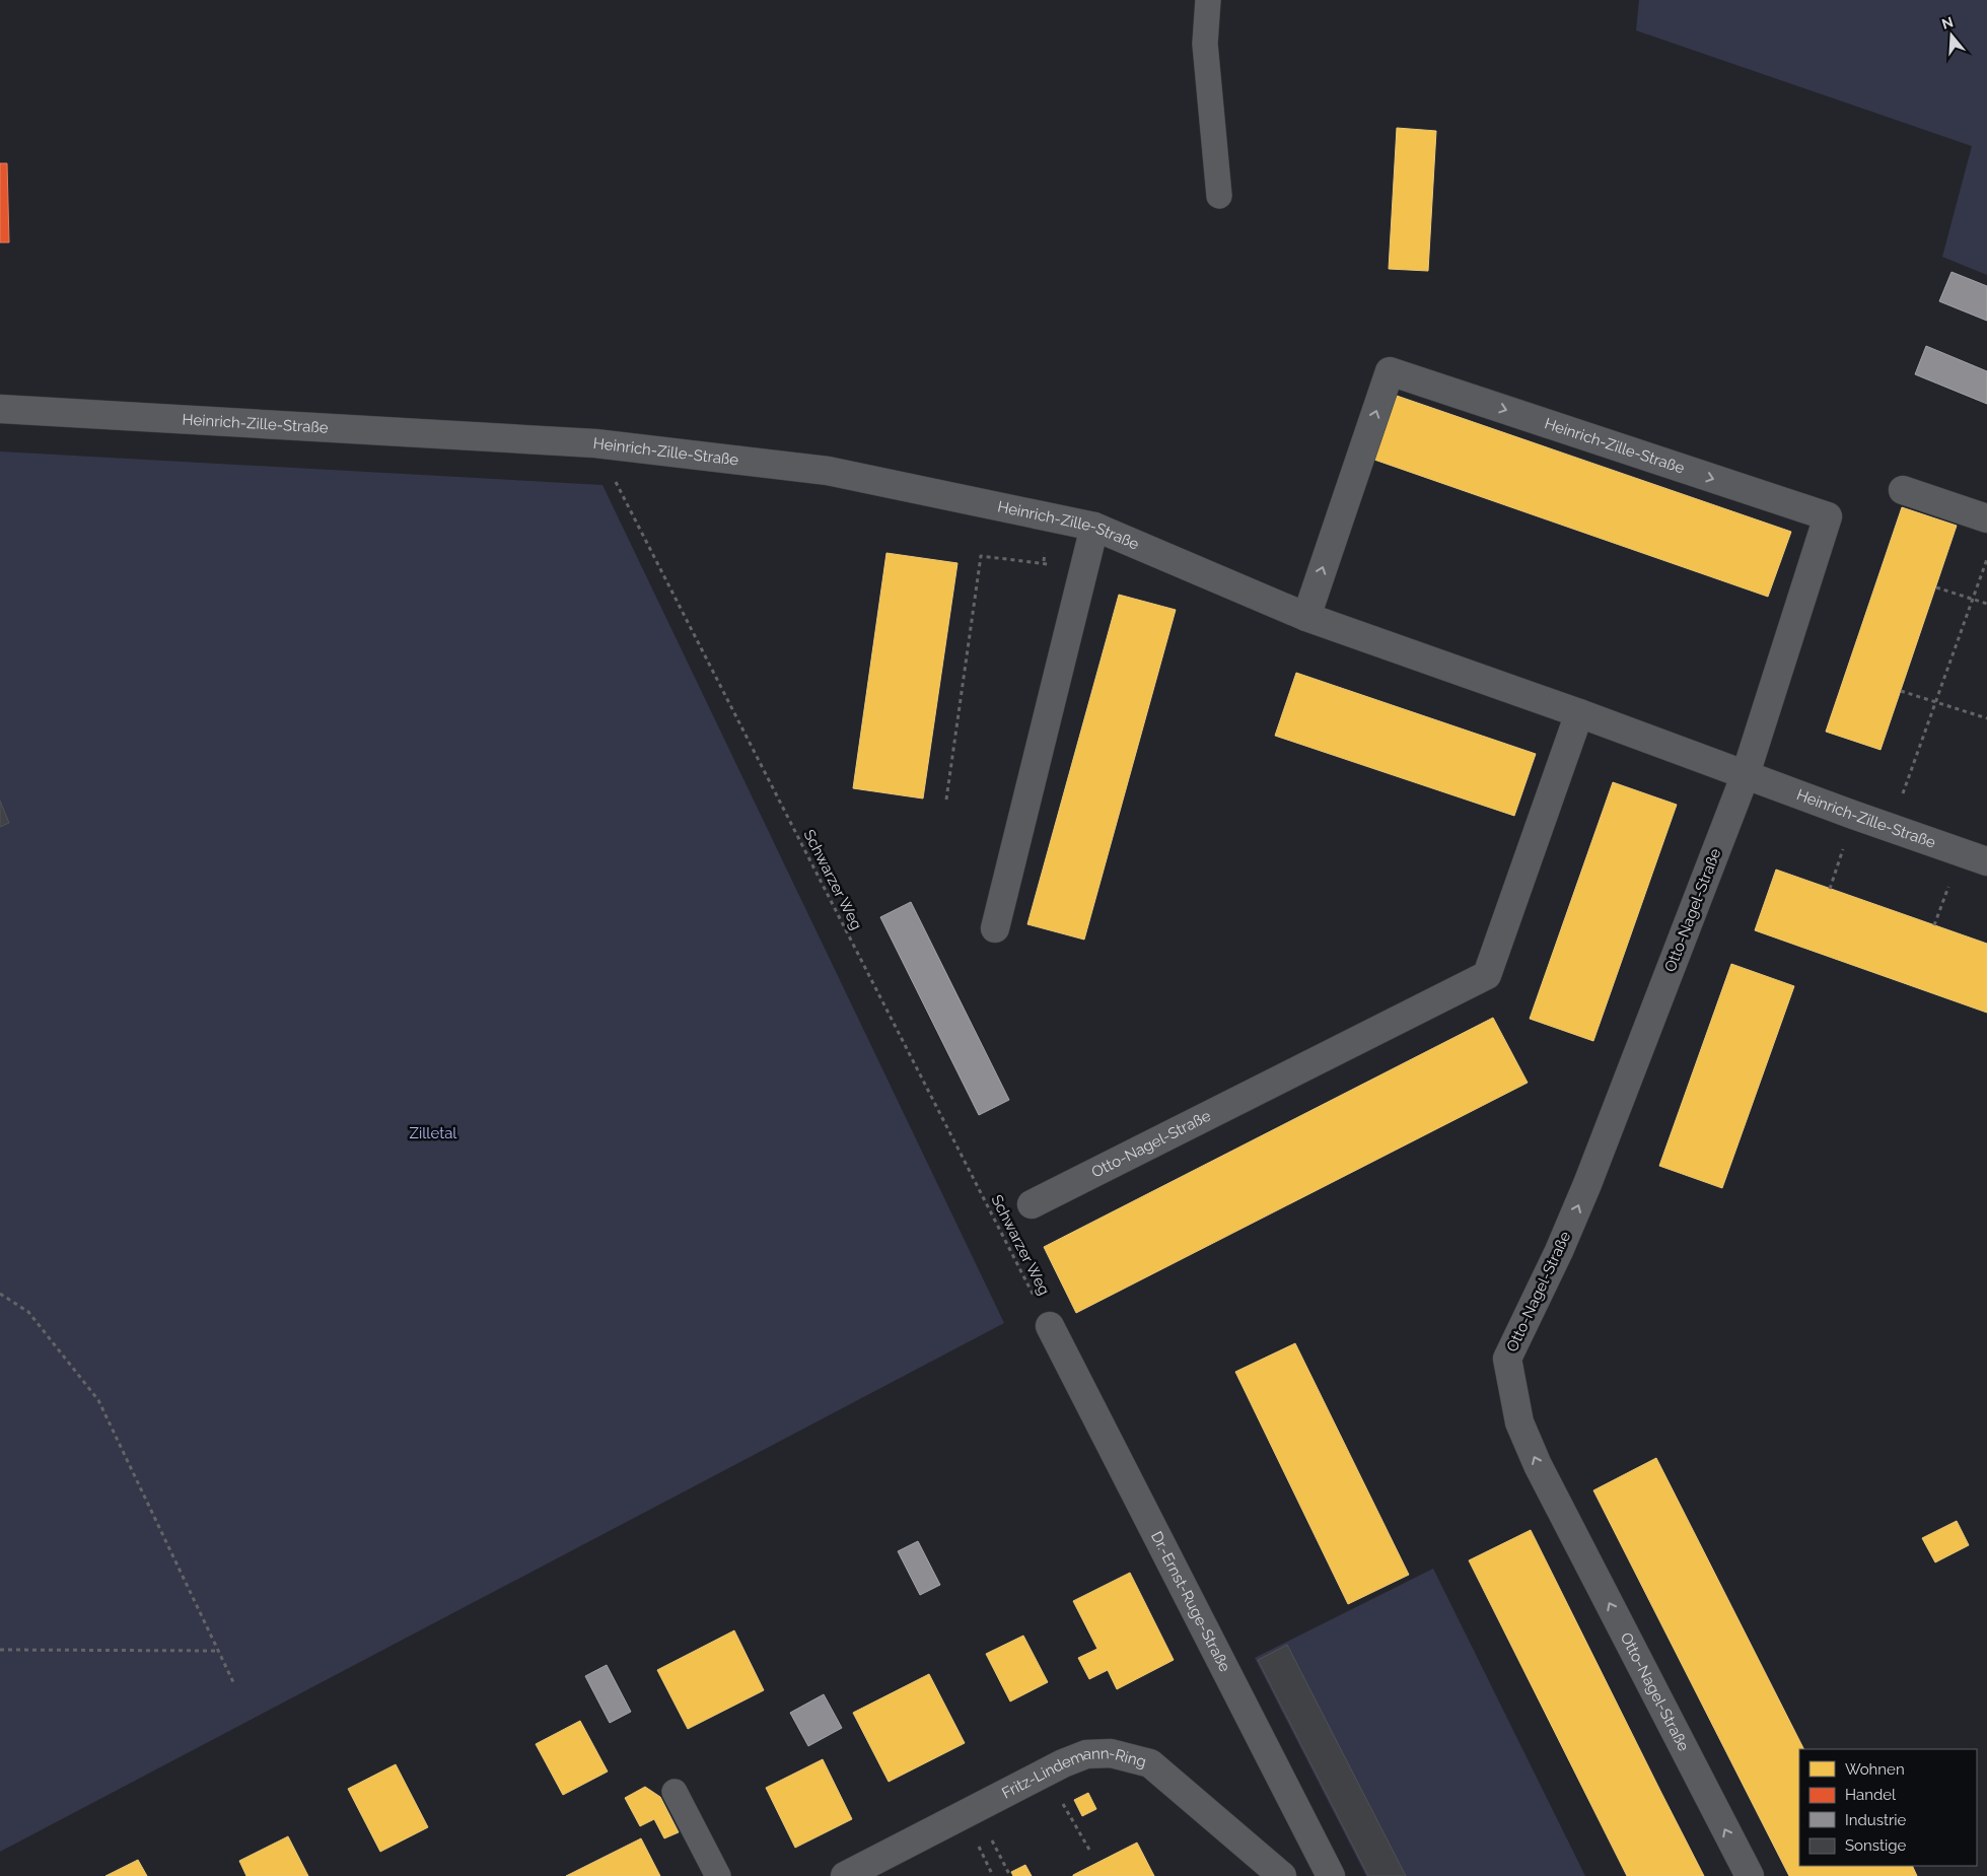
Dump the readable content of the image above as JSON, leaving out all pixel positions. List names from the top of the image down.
{
  "streets": {
    "street": [
      "Heinrich-Zille-Straße",
      "Otto-Nagel-Straße",
      "Dr.-Ernst-Ruge-Straße",
      "Fritz-Lindemann-Ring"
    ],
    "path": ["Schwarzer Weg"]
  },
  "crossings": [
    ["Heinrich-Zille-Straße", "Schwarzer Weg"],
    ["Heinrich-Zille-Straße", "Otto-Nagel-Straße"],
    ["Schwarzer Weg", "Dr.-Ernst-Ruge-Straße"]
  ],
  "one_way": ["Otto-Nagel-Straße"],
  "parks": ["Zilletal"],
  "legend": [
    "Wohnen",
    "Handel",
    "Industrie",
    "Sonstige"
  ],
  "north": "top"
}
